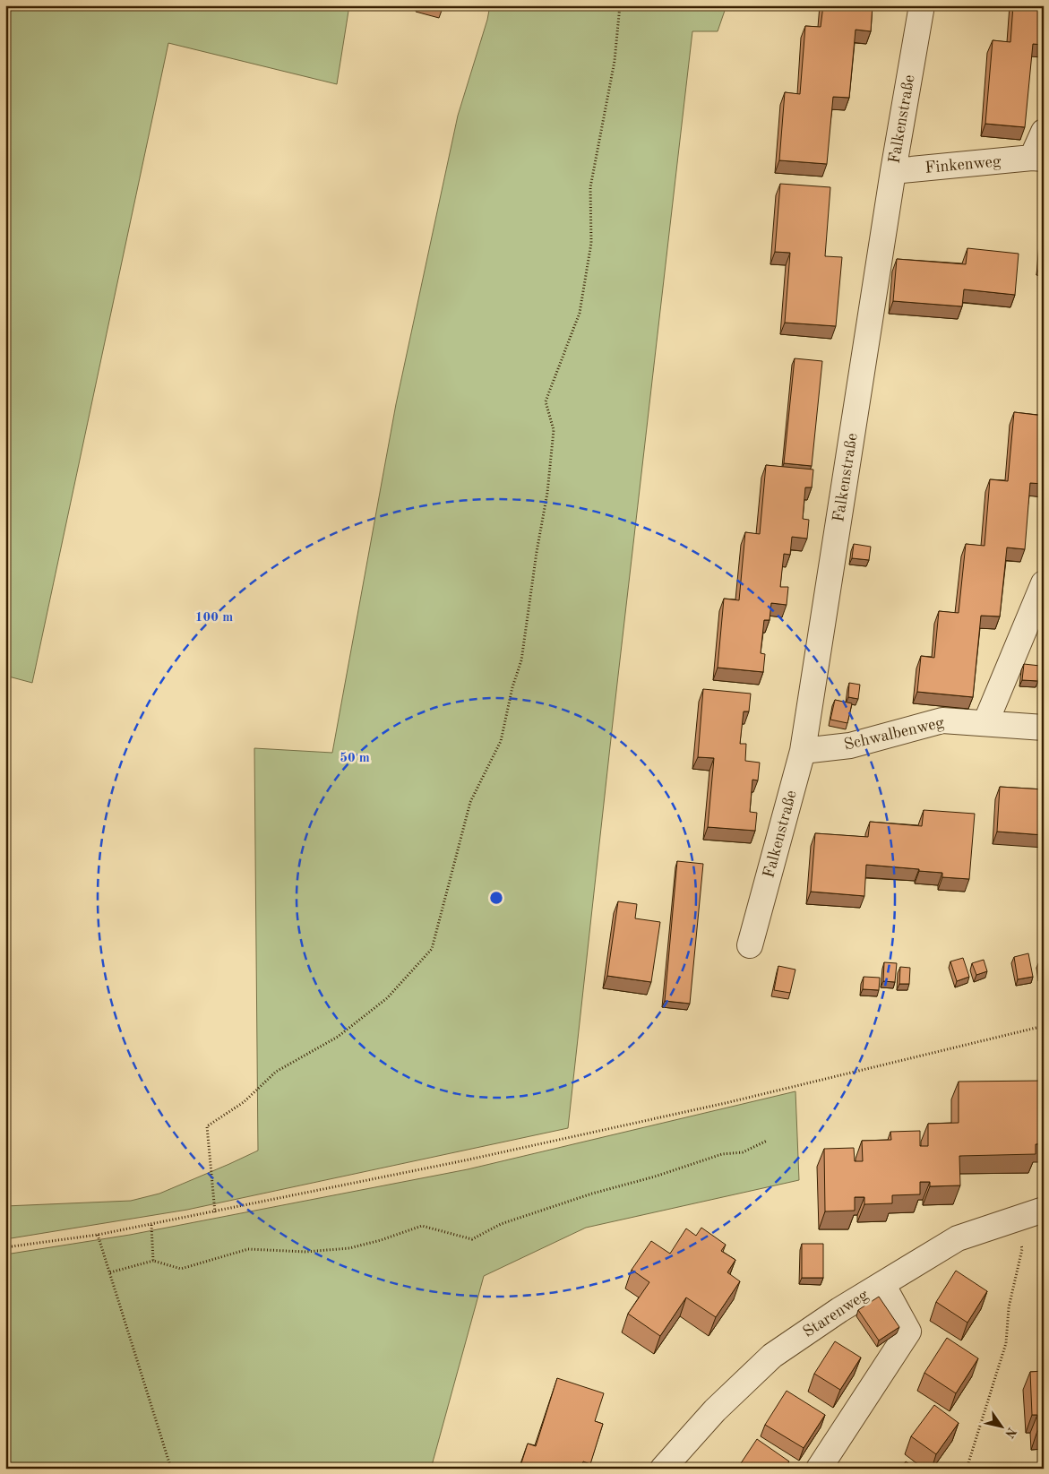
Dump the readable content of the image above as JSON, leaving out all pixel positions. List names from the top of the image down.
{
  "streets": {
    "street": [
      "Falkenstraße",
      "Finkenweg",
      "Schwalbenweg",
      "Starenweg"
    ]
  },
  "crossings": [
    ["Falkenstraße", "Finkenweg"],
    ["Falkenstraße", "Schwalbenweg"]
  ],
  "north": "bottom right",
  "rings": ["100 m", "50 m"]
}
